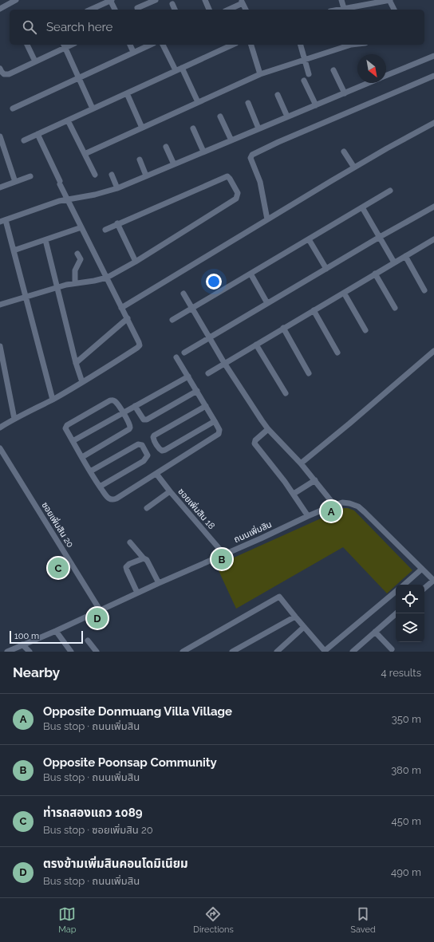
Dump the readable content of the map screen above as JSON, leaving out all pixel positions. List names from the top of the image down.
{
  "streets": {
    "street": ["ซอยเพิ่มสิน 18", "ซอยเพิ่มสิน 20", "ถนนเพิ่มสิน"]
  },
  "crossings": [
    ["ซอยเพิ่มสิน 18", "ถนนเพิ่มสิน"],
    ["ซอยเพิ่มสิน 20", "ถนนเพิ่มสิน"]
  ],
  "scale_bar": "100 m",
  "north": "bottom right",
  "page": {
    "search": "Search here",
    "pins": [
      "A",
      "B",
      "C",
      "D"
    ],
    "scale": "100 m",
    "heading": ["Nearby", "4 results"],
    "list": [
      {
        "mark": "A",
        "name": "Opposite Donmuang Villa Village",
        "note": "Bus stop · ถนนเพิ่มสิน",
        "value": "350 m"
      },
      {
        "mark": "B",
        "name": "Opposite Poonsap Community",
        "note": "Bus stop · ถนนเพิ่มสิน",
        "value": "380 m"
      },
      {
        "mark": "C",
        "name": "ท่ารถสองแถว 1089",
        "note": "Bus stop · ซอยเพิ่มสิน 20",
        "value": "450 m"
      },
      {
        "mark": "D",
        "name": "ตรงข้ามเพิ่มสินคอนโดมิเนียม",
        "note": "Bus stop · ถนนเพิ่มสิน",
        "value": "490 m"
      }
    ],
    "nav": ["Map", "Directions", "Saved"]
  }
}
